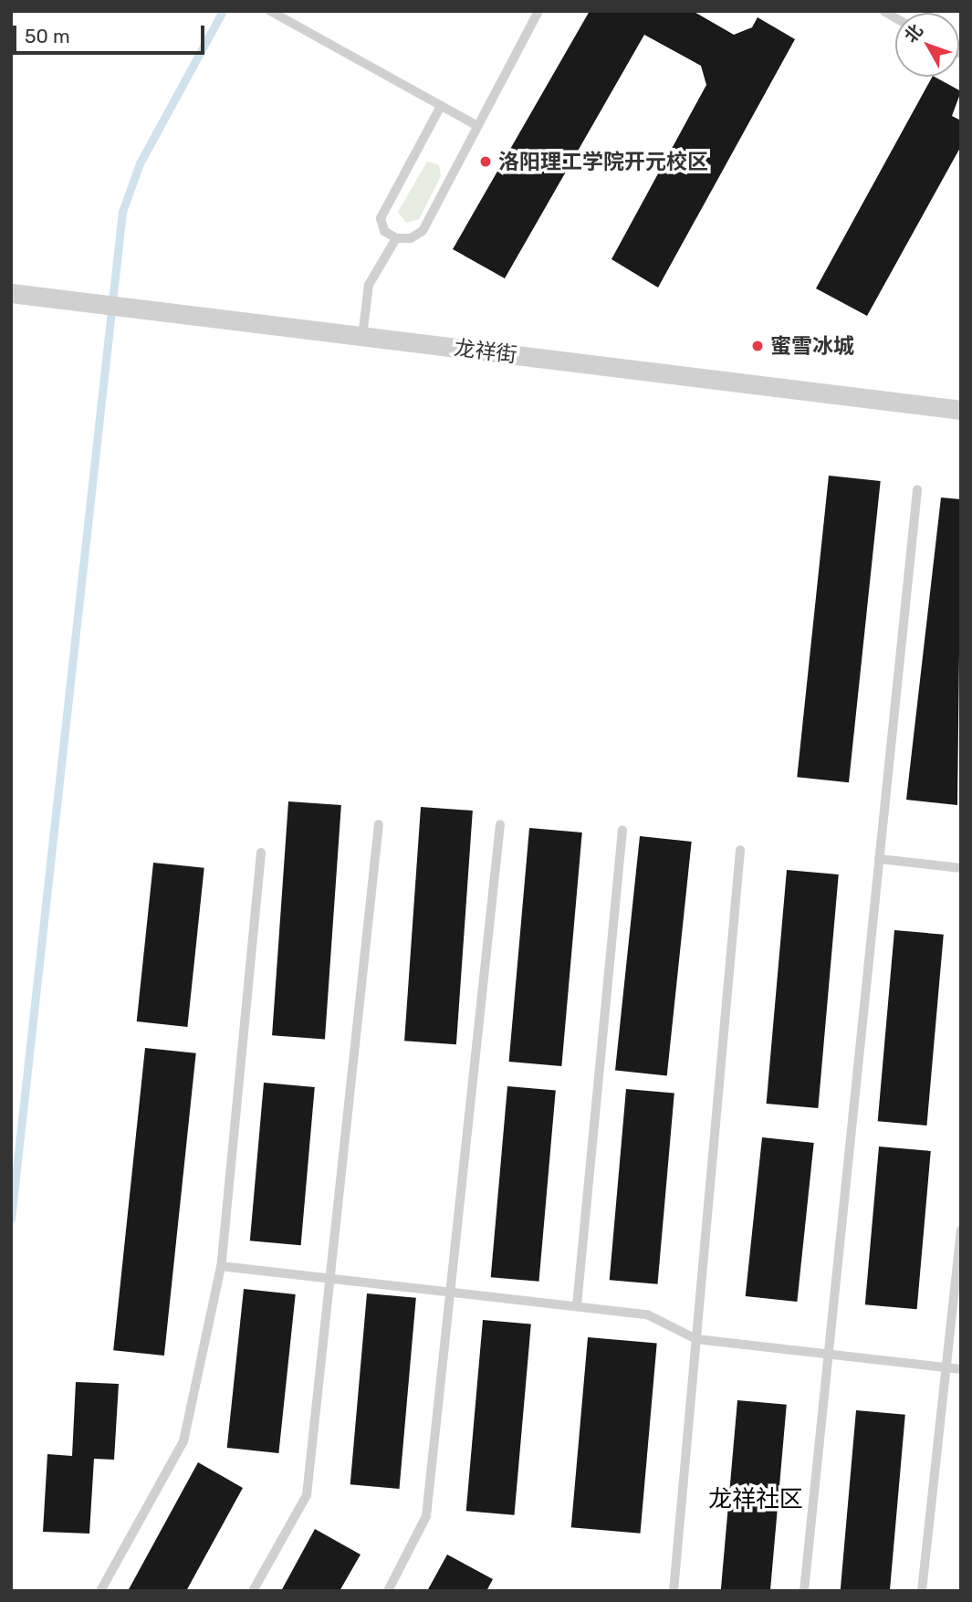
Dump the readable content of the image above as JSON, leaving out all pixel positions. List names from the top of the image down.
{
  "streets": {
    "street": ["龙祥街"]
  },
  "districts": ["龙祥社区"],
  "places": ["洛阳理工学院开元校区", "蜜雪冰城"],
  "scale_bar": "50 m",
  "north": "top left"
}
